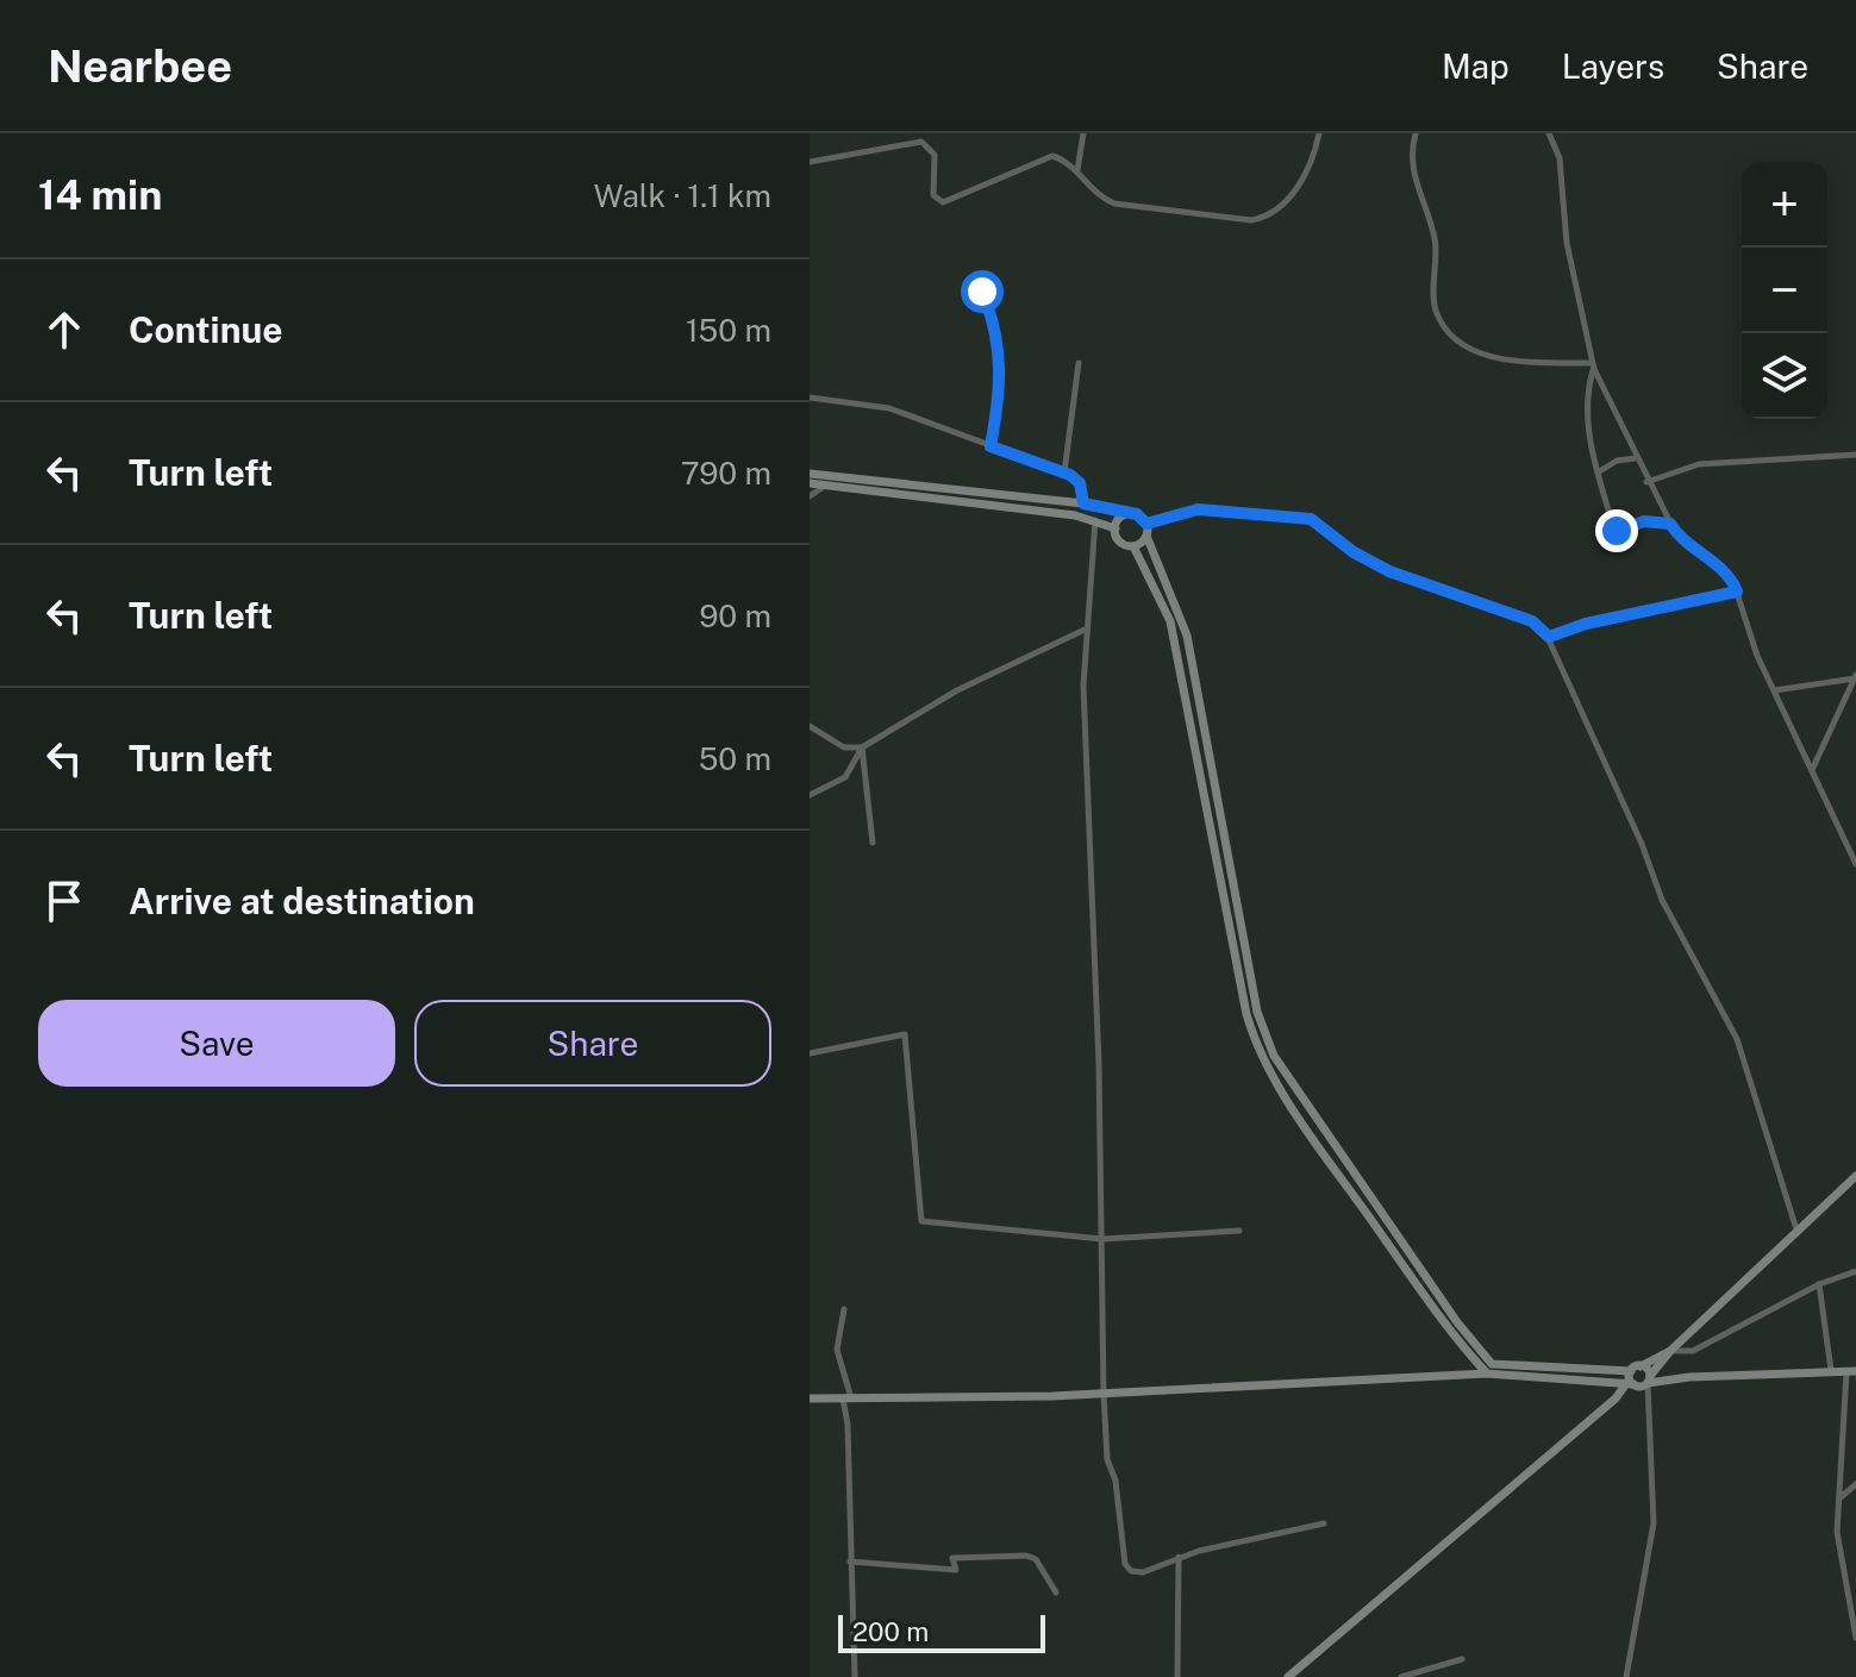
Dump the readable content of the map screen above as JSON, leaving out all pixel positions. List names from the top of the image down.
{
  "scale_bar": "200 m",
  "page": {
    "header": "Nearbee",
    "nav": ["Map", "Layers", "Share"],
    "heading": ["14 min", "Walk · 1.1 km"],
    "map_buttons": ["+", "−"],
    "list": [
      ["Continue", "150 m"],
      ["Turn left", "790 m"],
      ["Turn left", "90 m"],
      ["Turn left", "50 m"],
      "Arrive at destination"
    ],
    "buttons": ["Save", "Share"],
    "scale": "200 m"
  }
}
